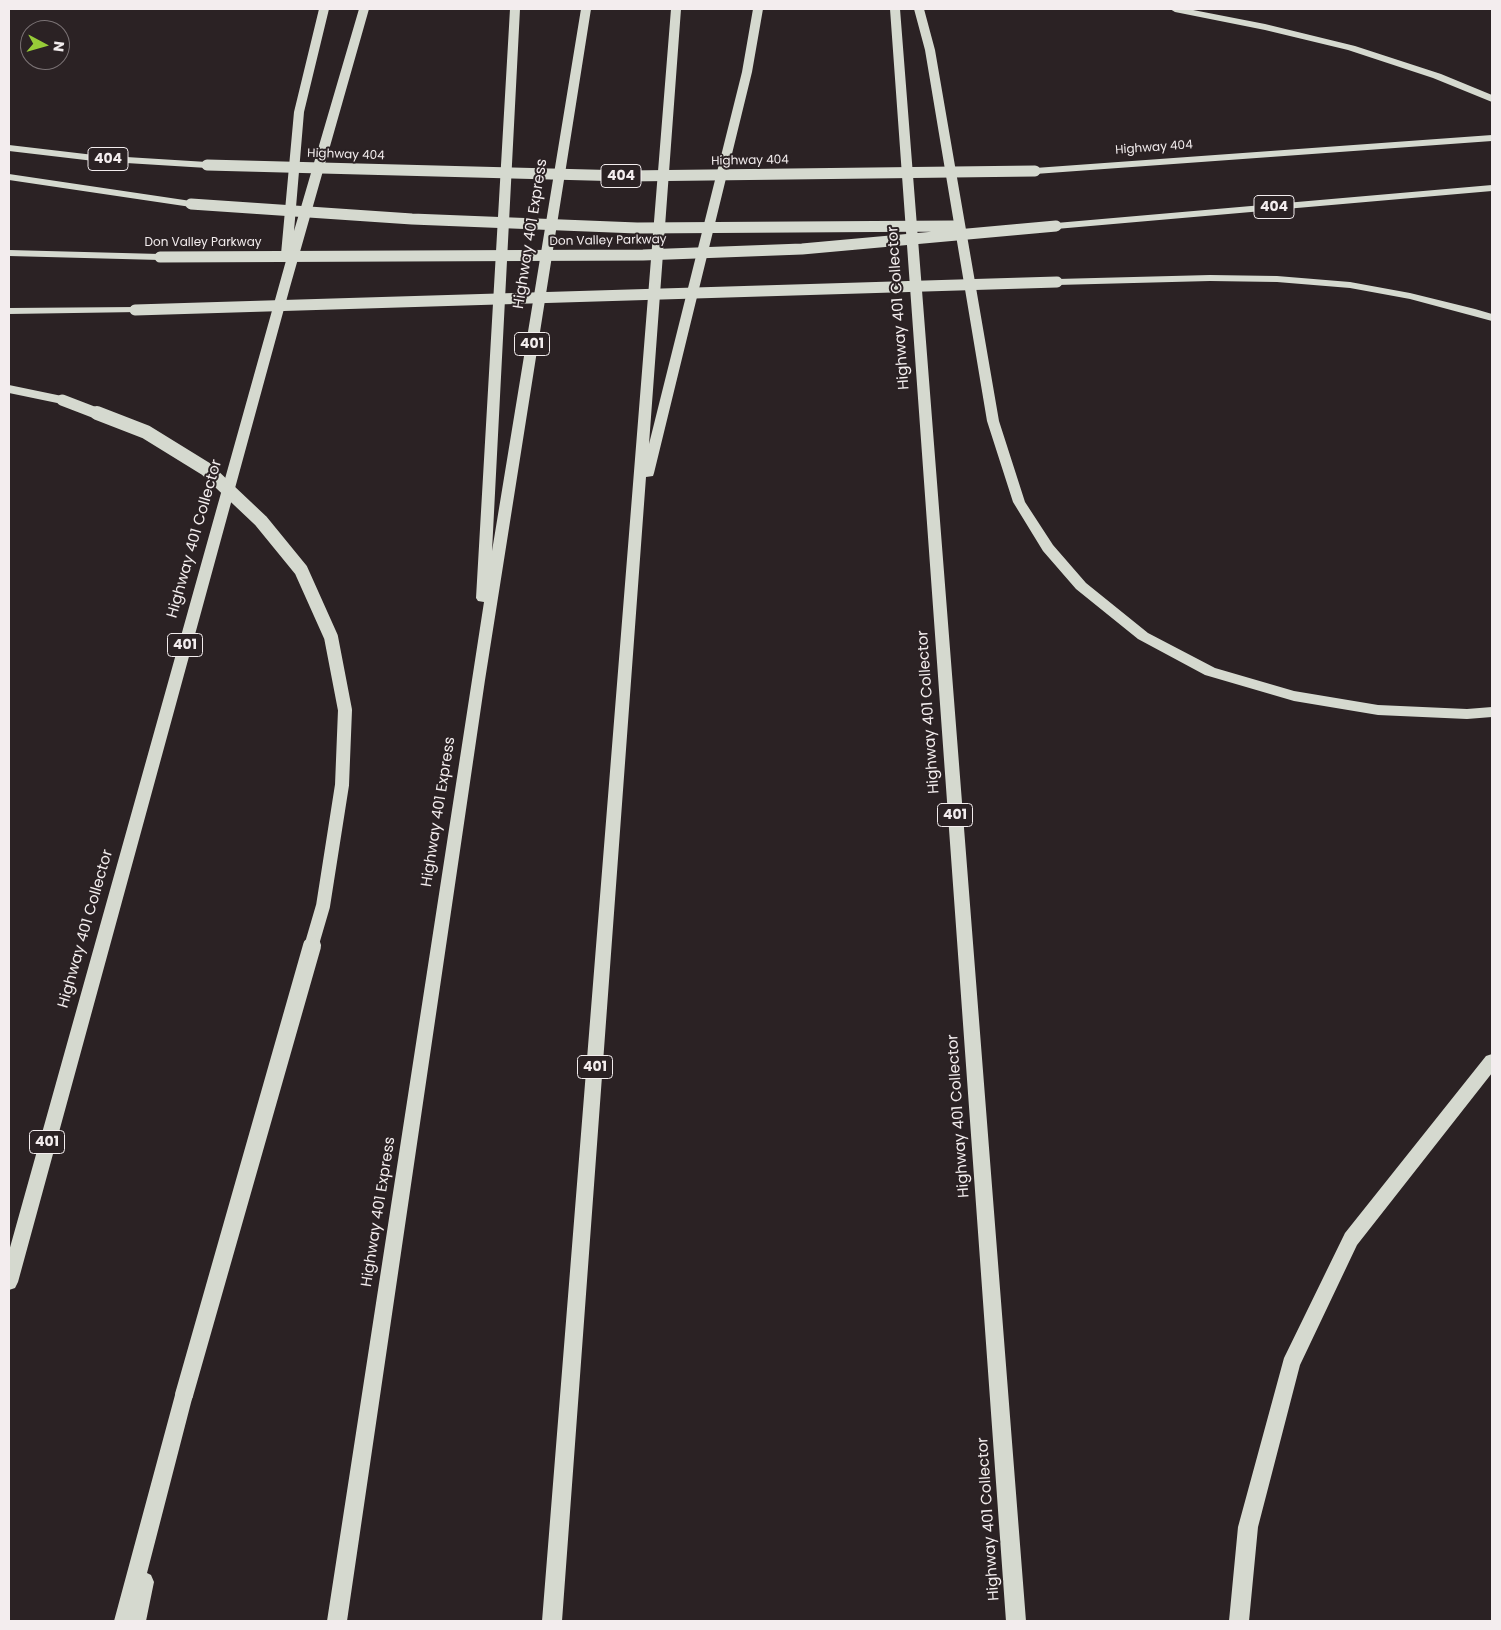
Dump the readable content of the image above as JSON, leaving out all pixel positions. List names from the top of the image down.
{
  "streets": {
    "highway": [
      "Highway 404",
      "404",
      "Highway 401 Express",
      "Don Valley Parkway",
      "Highway 401 Collector",
      "401"
    ]
  },
  "crossings": [
    ["404", "Don Valley Parkway"]
  ],
  "north": "right"
}
